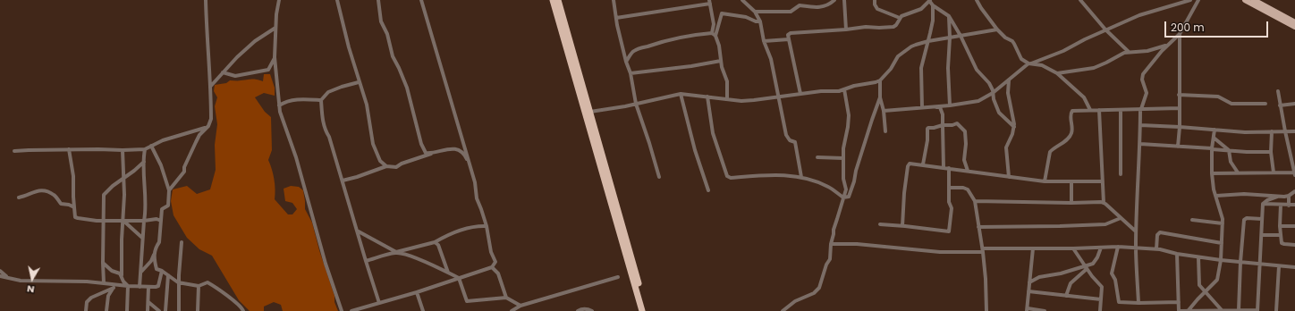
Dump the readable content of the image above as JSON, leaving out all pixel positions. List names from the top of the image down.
{
  "scale_bar": "200 m",
  "north": "bottom"
}
